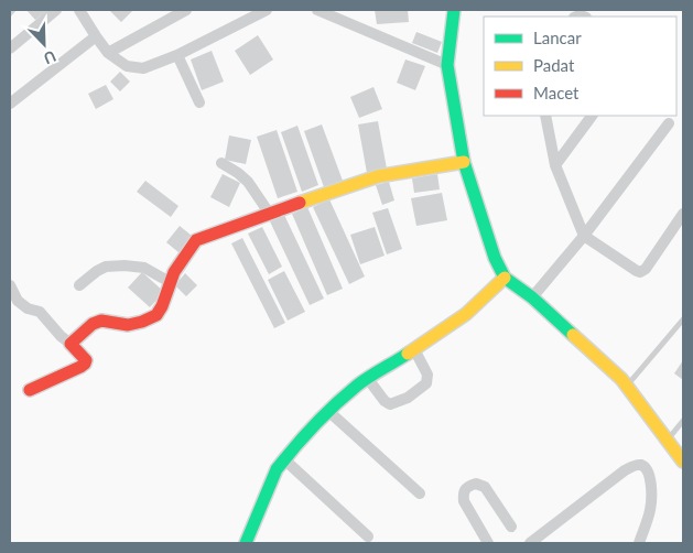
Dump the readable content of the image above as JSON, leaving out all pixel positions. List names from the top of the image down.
{
  "legend": ["Lancar", "Padat", "Macet"],
  "north": "bottom right"
}
